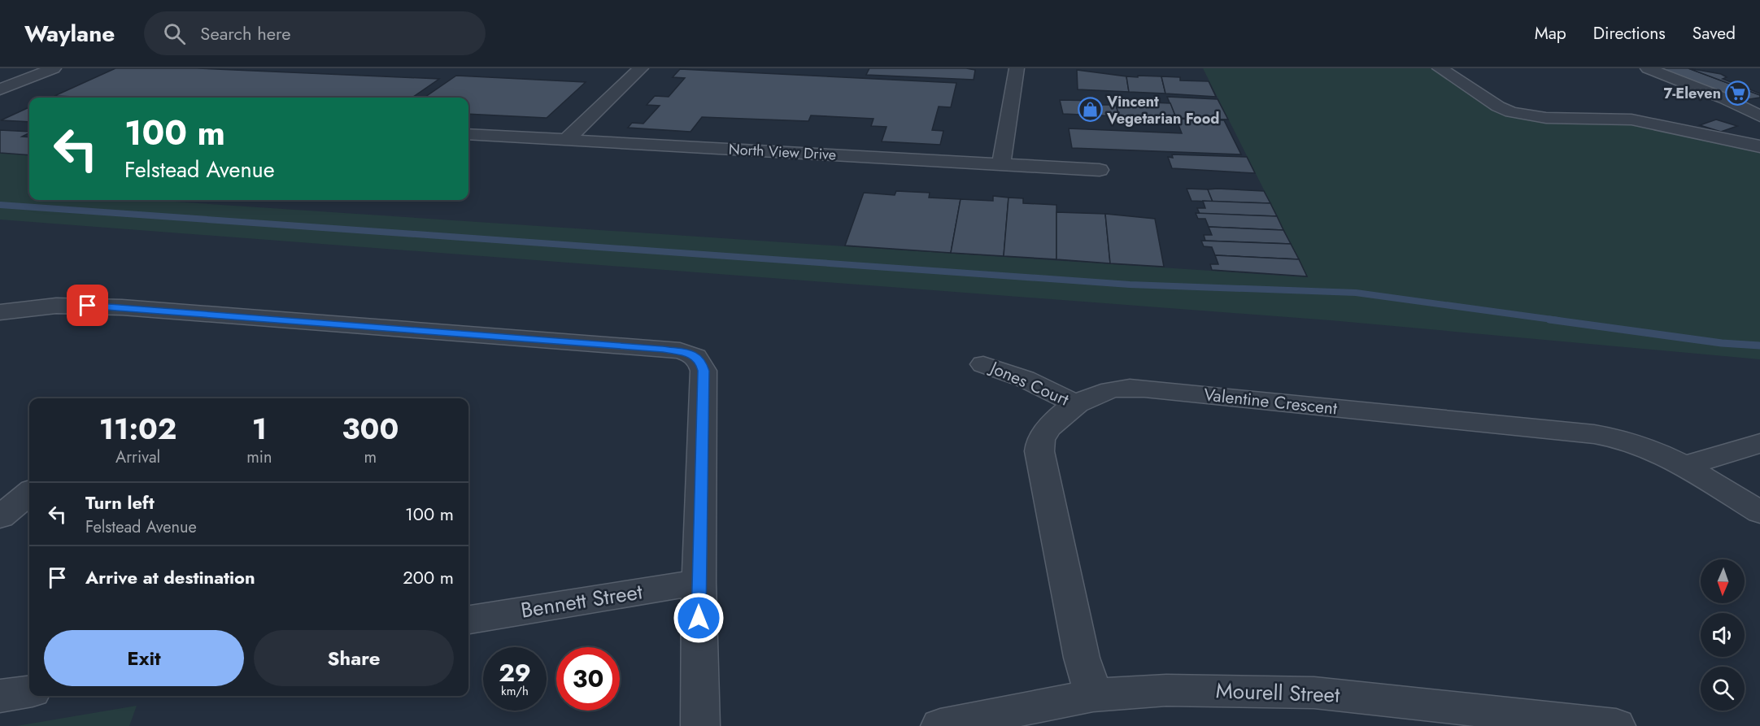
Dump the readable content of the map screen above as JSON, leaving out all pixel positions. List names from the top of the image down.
{
  "streets": {
    "street": [
      "North View Drive",
      "Jones Court",
      "Valentine Crescent",
      "Bennett Street",
      "Mourell Street"
    ]
  },
  "crossings": [
    ["Jones Court", "Valentine Crescent"],
    ["Valentine Crescent", "Mourell Street"]
  ],
  "places": {
    "supermarket": ["7-Eleven"],
    "shop": ["Vincent Vegetarian Food"]
  },
  "north": "bottom",
  "page": {
    "header": "Waylane",
    "search": "Search here",
    "nav": ["Map", "Directions", "Saved"],
    "turn": ["100 m", "Felstead Avenue"],
    "eta": [
      "11:02",
      "Arrival",
      "1",
      "min",
      "300",
      "m"
    ],
    "list": [
      {
        "name": "Turn left",
        "note": "Felstead Avenue",
        "value": "100 m"
      },
      {
        "name": "Arrive at destination",
        "value": "200 m"
      }
    ],
    "buttons": ["Exit", "Share"],
    "speed": "29 km/h",
    "limit": "30"
  }
}
